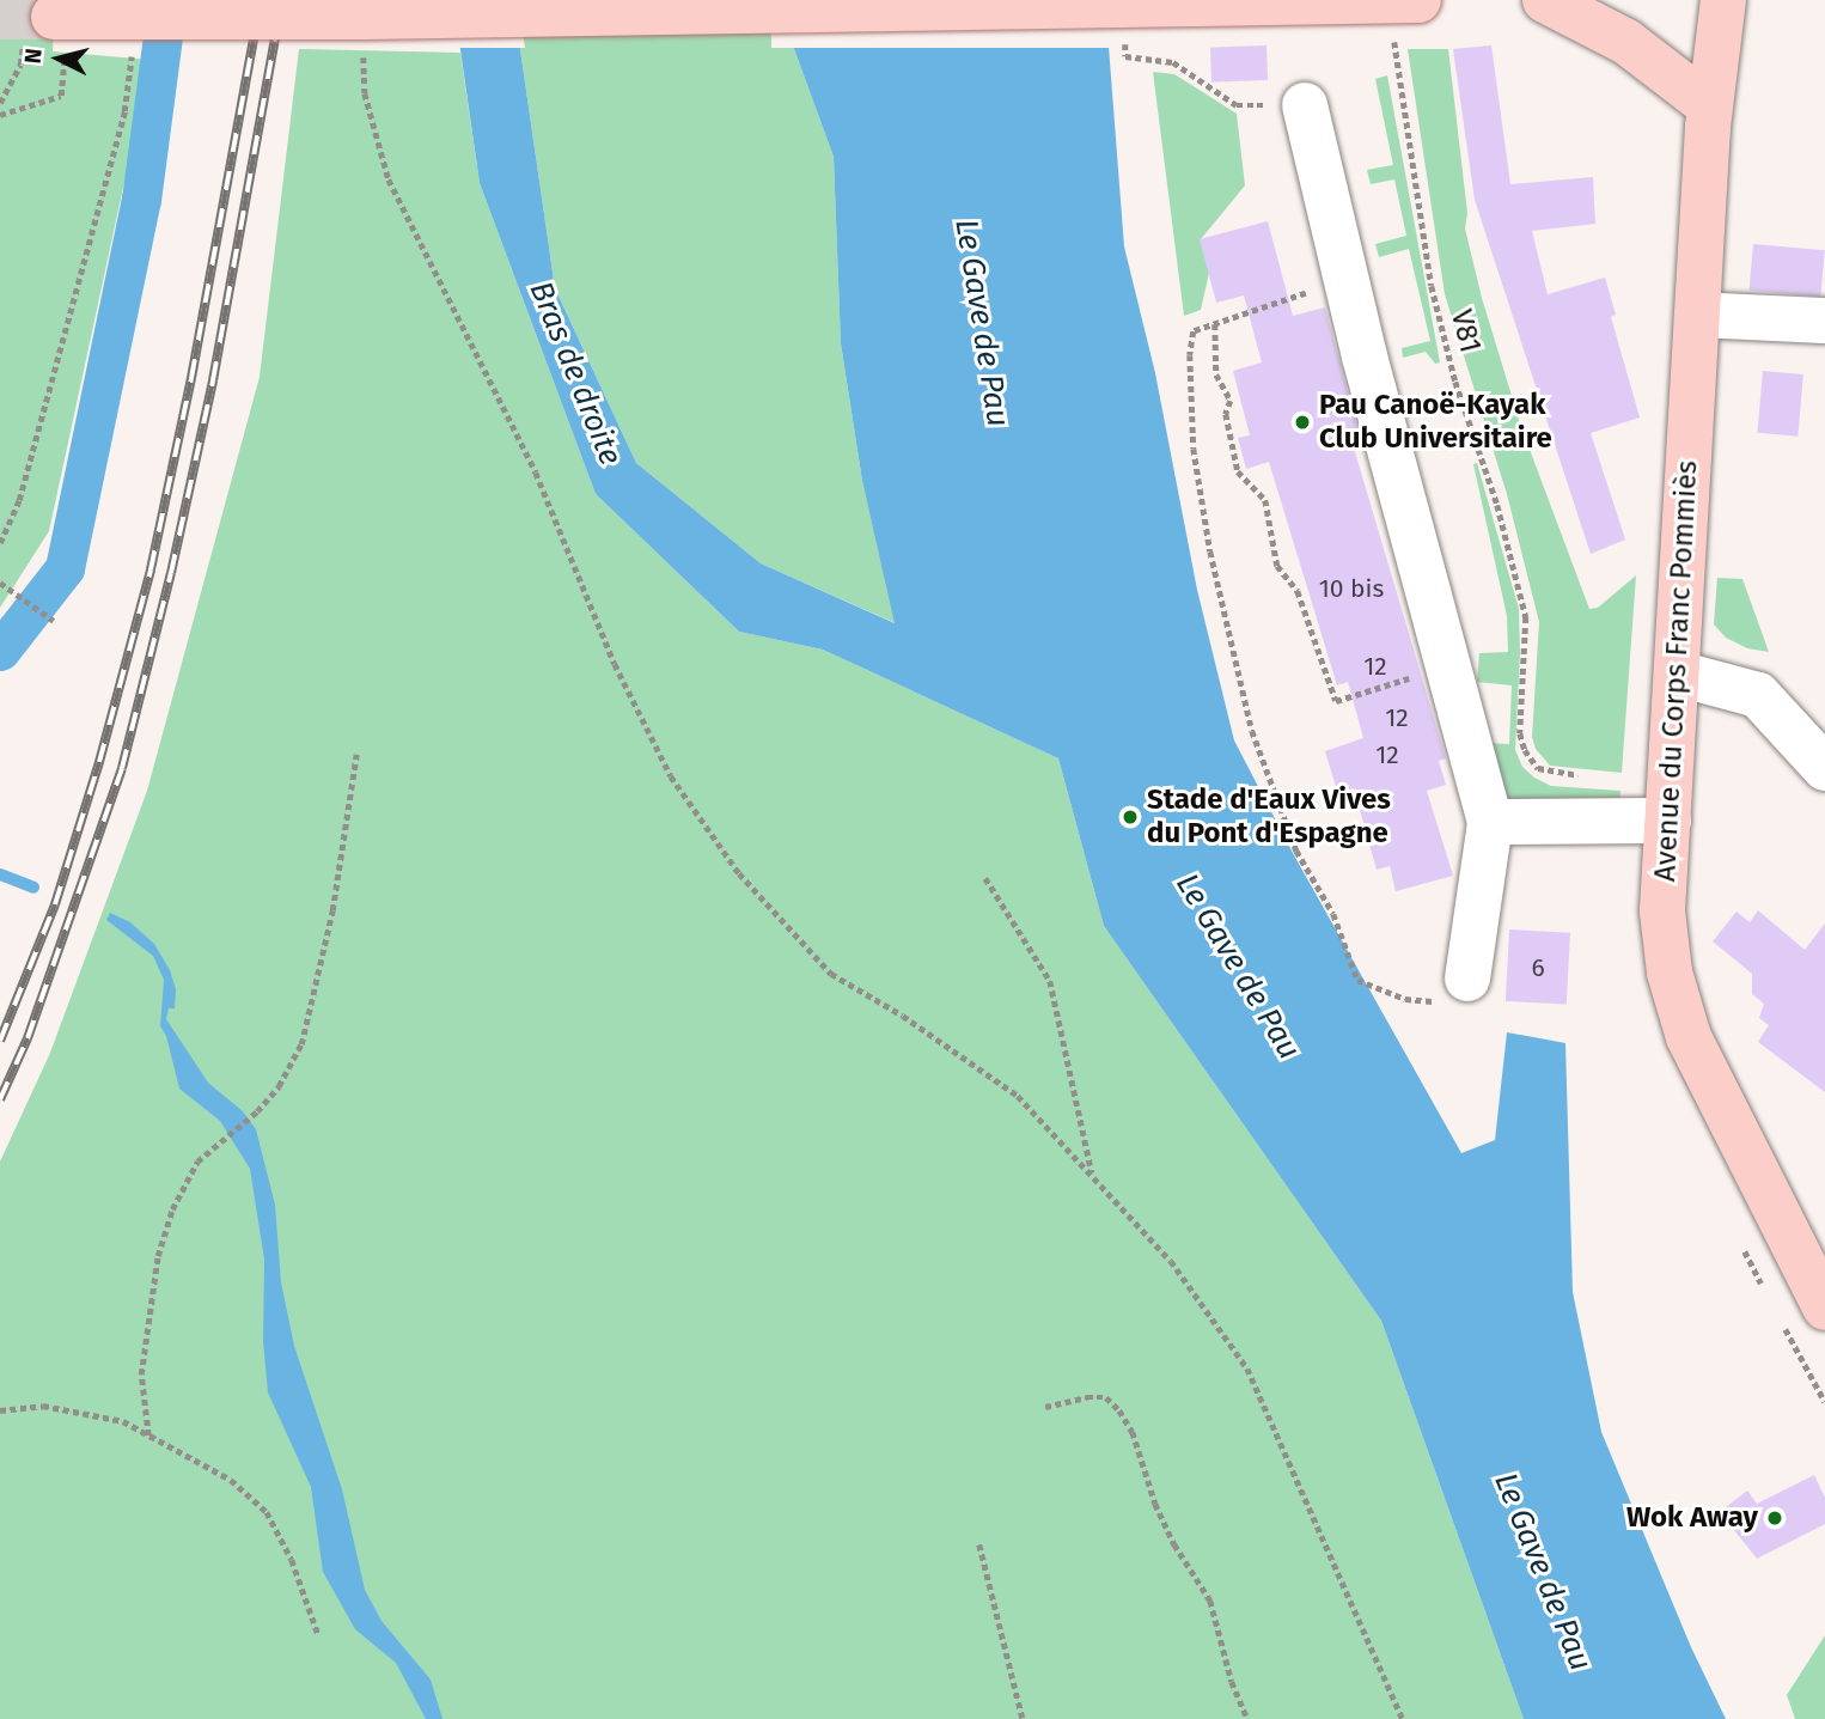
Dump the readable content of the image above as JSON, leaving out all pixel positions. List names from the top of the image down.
{
  "streets": {
    "main road": ["Avenue du Corps Franc Pommiès"],
    "path": ["V81"]
  },
  "water": ["Le Gave de Pau", "Bras de droite"],
  "places": ["Pau Canoë-Kayak Club Universitaire", "Stade d'Eaux Vives du Pont d'Espagne", "Wok Away"],
  "house_numbers": [
    "10 bis",
    "12",
    "12",
    "12",
    "6"
  ],
  "north": "left"
}
